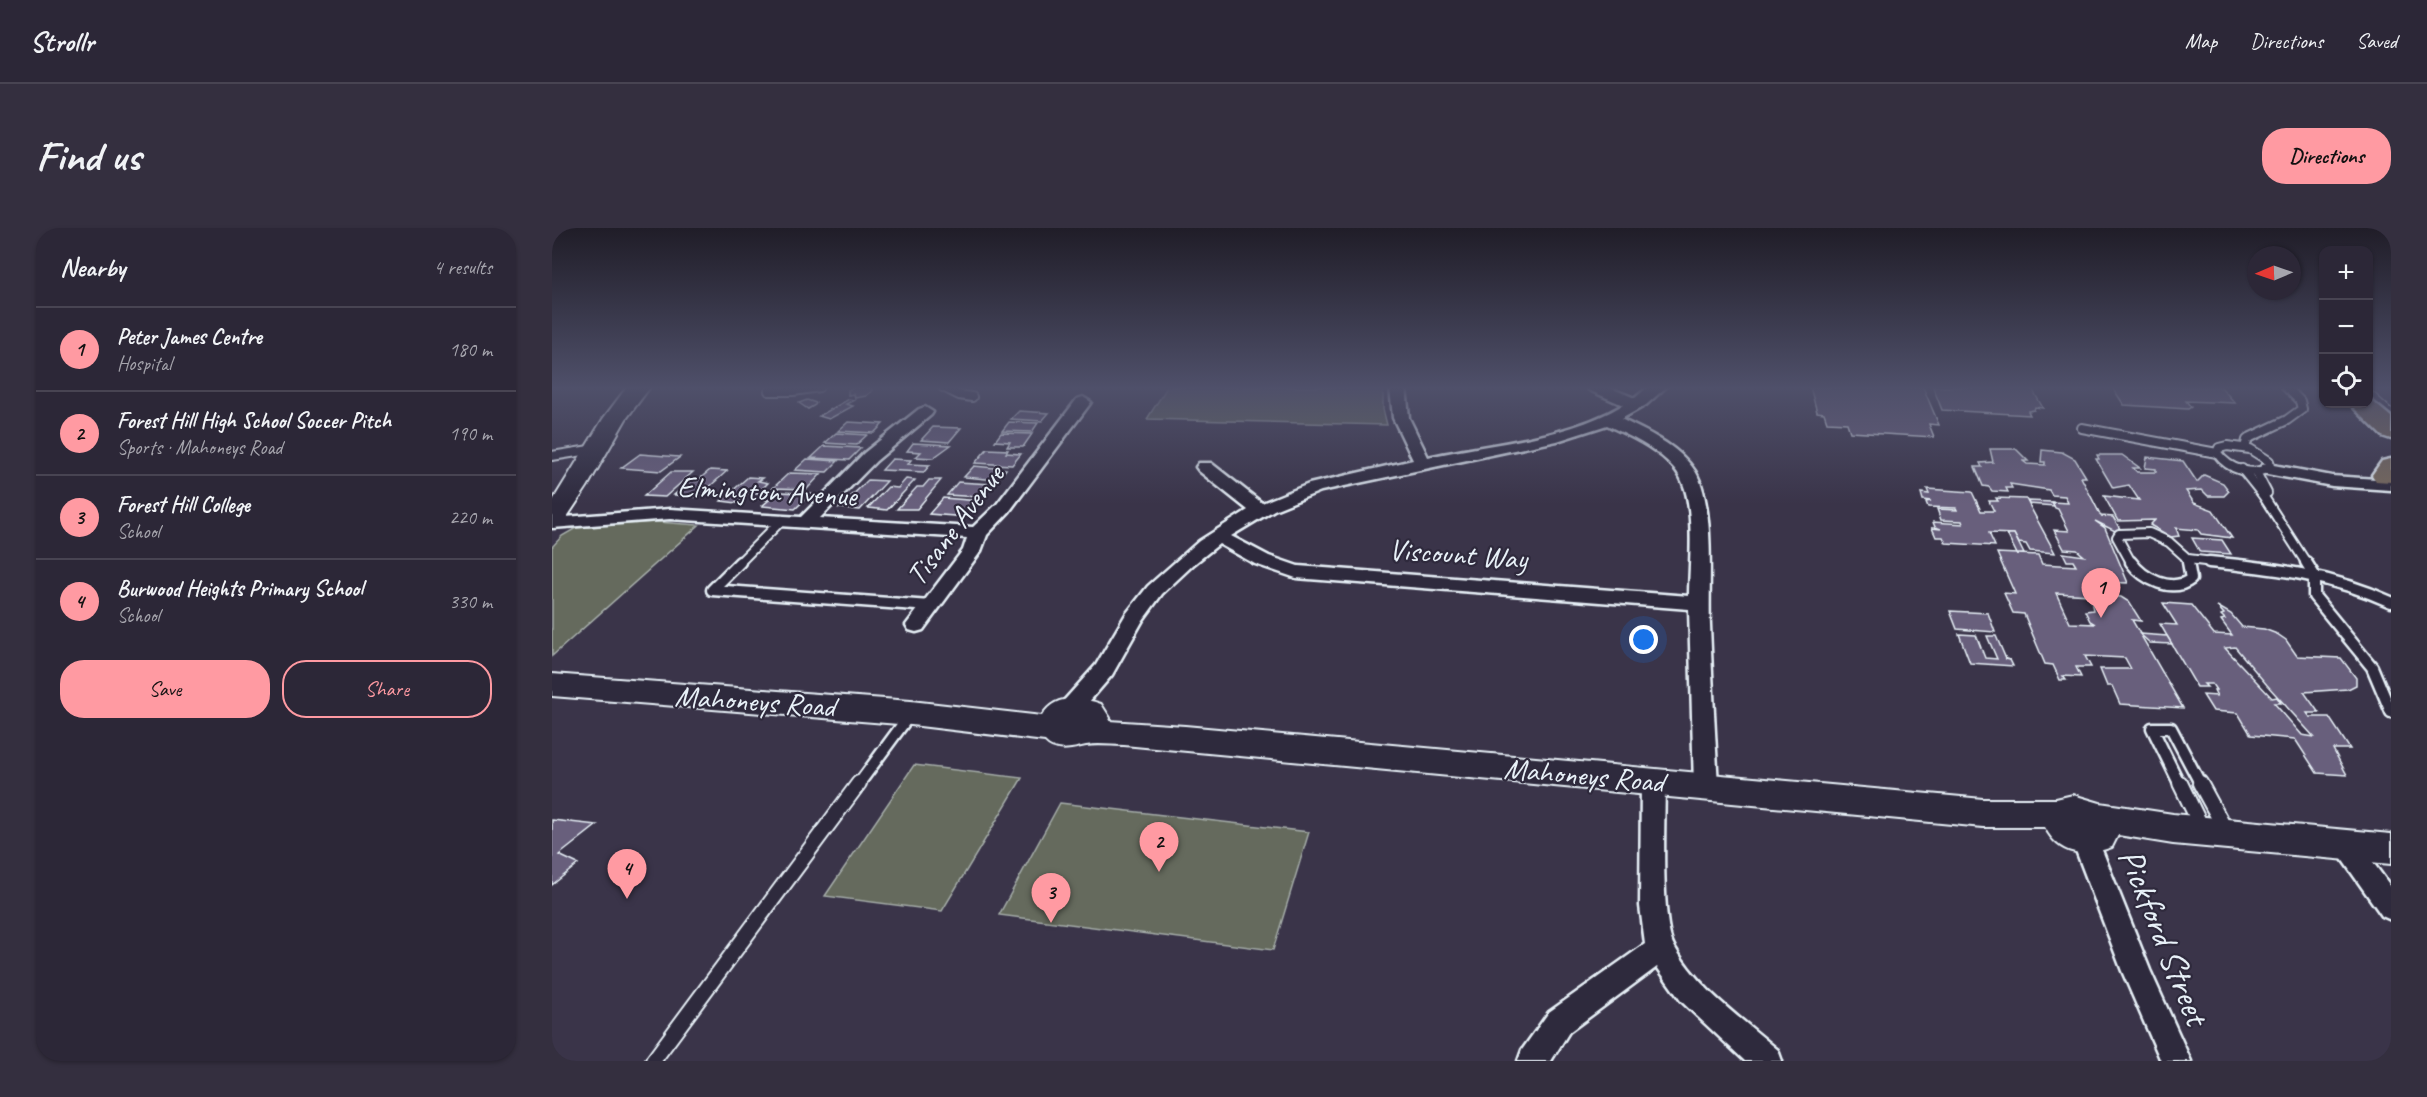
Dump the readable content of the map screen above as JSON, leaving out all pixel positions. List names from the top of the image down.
{
  "streets": {
    "main road": ["Mahoneys Road"],
    "street": [
      "Elmington Avenue",
      "Tisane Avenue",
      "Viscount Way",
      "Pickford Street"
    ]
  },
  "crossings": [
    ["Elmington Avenue", "Tisane Avenue"],
    ["Mahoneys Road", "Pickford Street"]
  ],
  "north": "left",
  "page": {
    "header": "Strollr",
    "nav": ["Map", "Directions", "Saved"],
    "buttons": [
      "Directions",
      ["Save", "Share"]
    ],
    "title": "Find us",
    "heading": ["Nearby", "4 results"],
    "map_buttons": ["+", "−"],
    "list": [
      {
        "mark": "1",
        "name": "Peter James Centre",
        "note": "Hospital",
        "value": "180 m"
      },
      {
        "mark": "2",
        "name": "Forest Hill High School Soccer Pitch",
        "note": "Sports · Mahoneys Road",
        "value": "190 m"
      },
      {
        "mark": "3",
        "name": "Forest Hill College",
        "note": "School",
        "value": "220 m"
      },
      {
        "mark": "4",
        "name": "Burwood Heights Primary School",
        "note": "School",
        "value": "330 m"
      }
    ],
    "pins": [
      "1",
      "2",
      "4",
      "3"
    ]
  }
}
